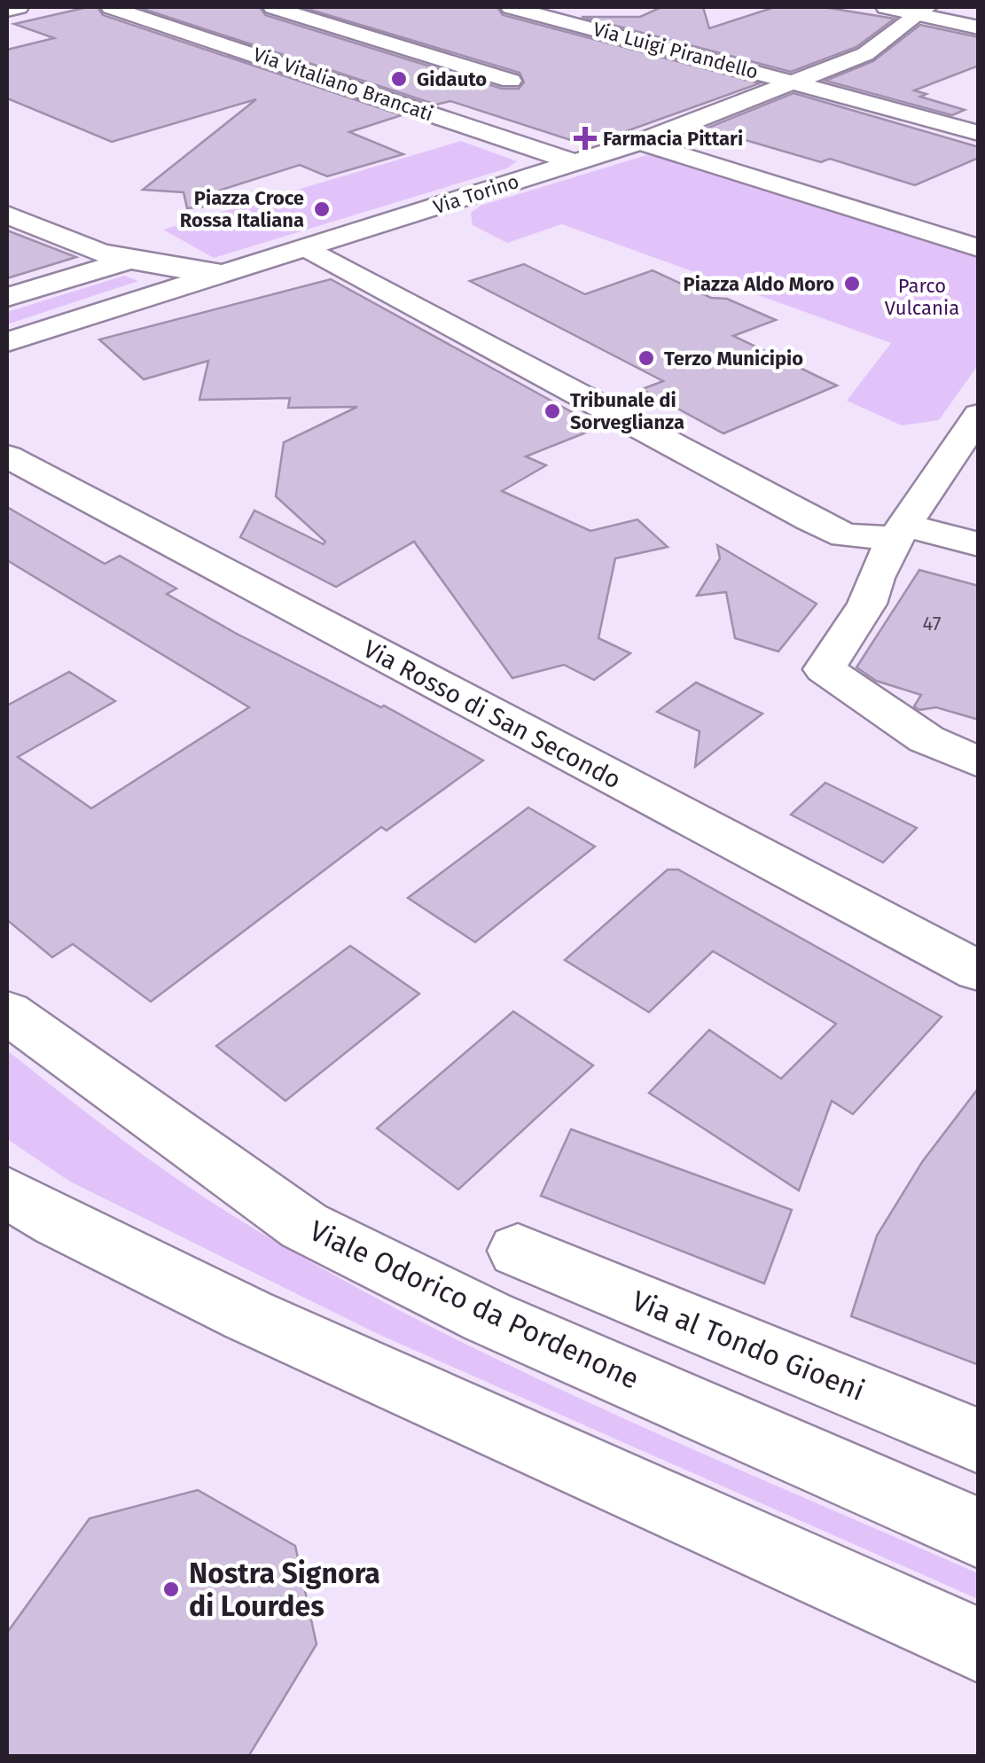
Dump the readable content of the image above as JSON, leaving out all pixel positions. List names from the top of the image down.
{
  "streets": {
    "street": [
      "Via Luigi Pirandello",
      "Via Vitaliano Brancati",
      "Via Torino",
      "Via Rosso di San Secondo",
      "Viale Odorico da Pordenone",
      "Via al Tondo Gioeni"
    ]
  },
  "crossings": [
    ["Via Luigi Pirandello", "Via Torino"],
    ["Via Vitaliano Brancati", "Via Torino"]
  ],
  "parks": ["Parco Vulcania"],
  "places": {
    "other": [
      "Gidauto",
      "Piazza Croce Rossa Italiana",
      "Piazza Aldo Moro",
      "Terzo Municipio",
      "Tribunale di Sorveglianza",
      "Nostra Signora di Lourdes"
    ],
    "health": ["Farmacia Pittari"]
  },
  "house_numbers": ["47"]
}
